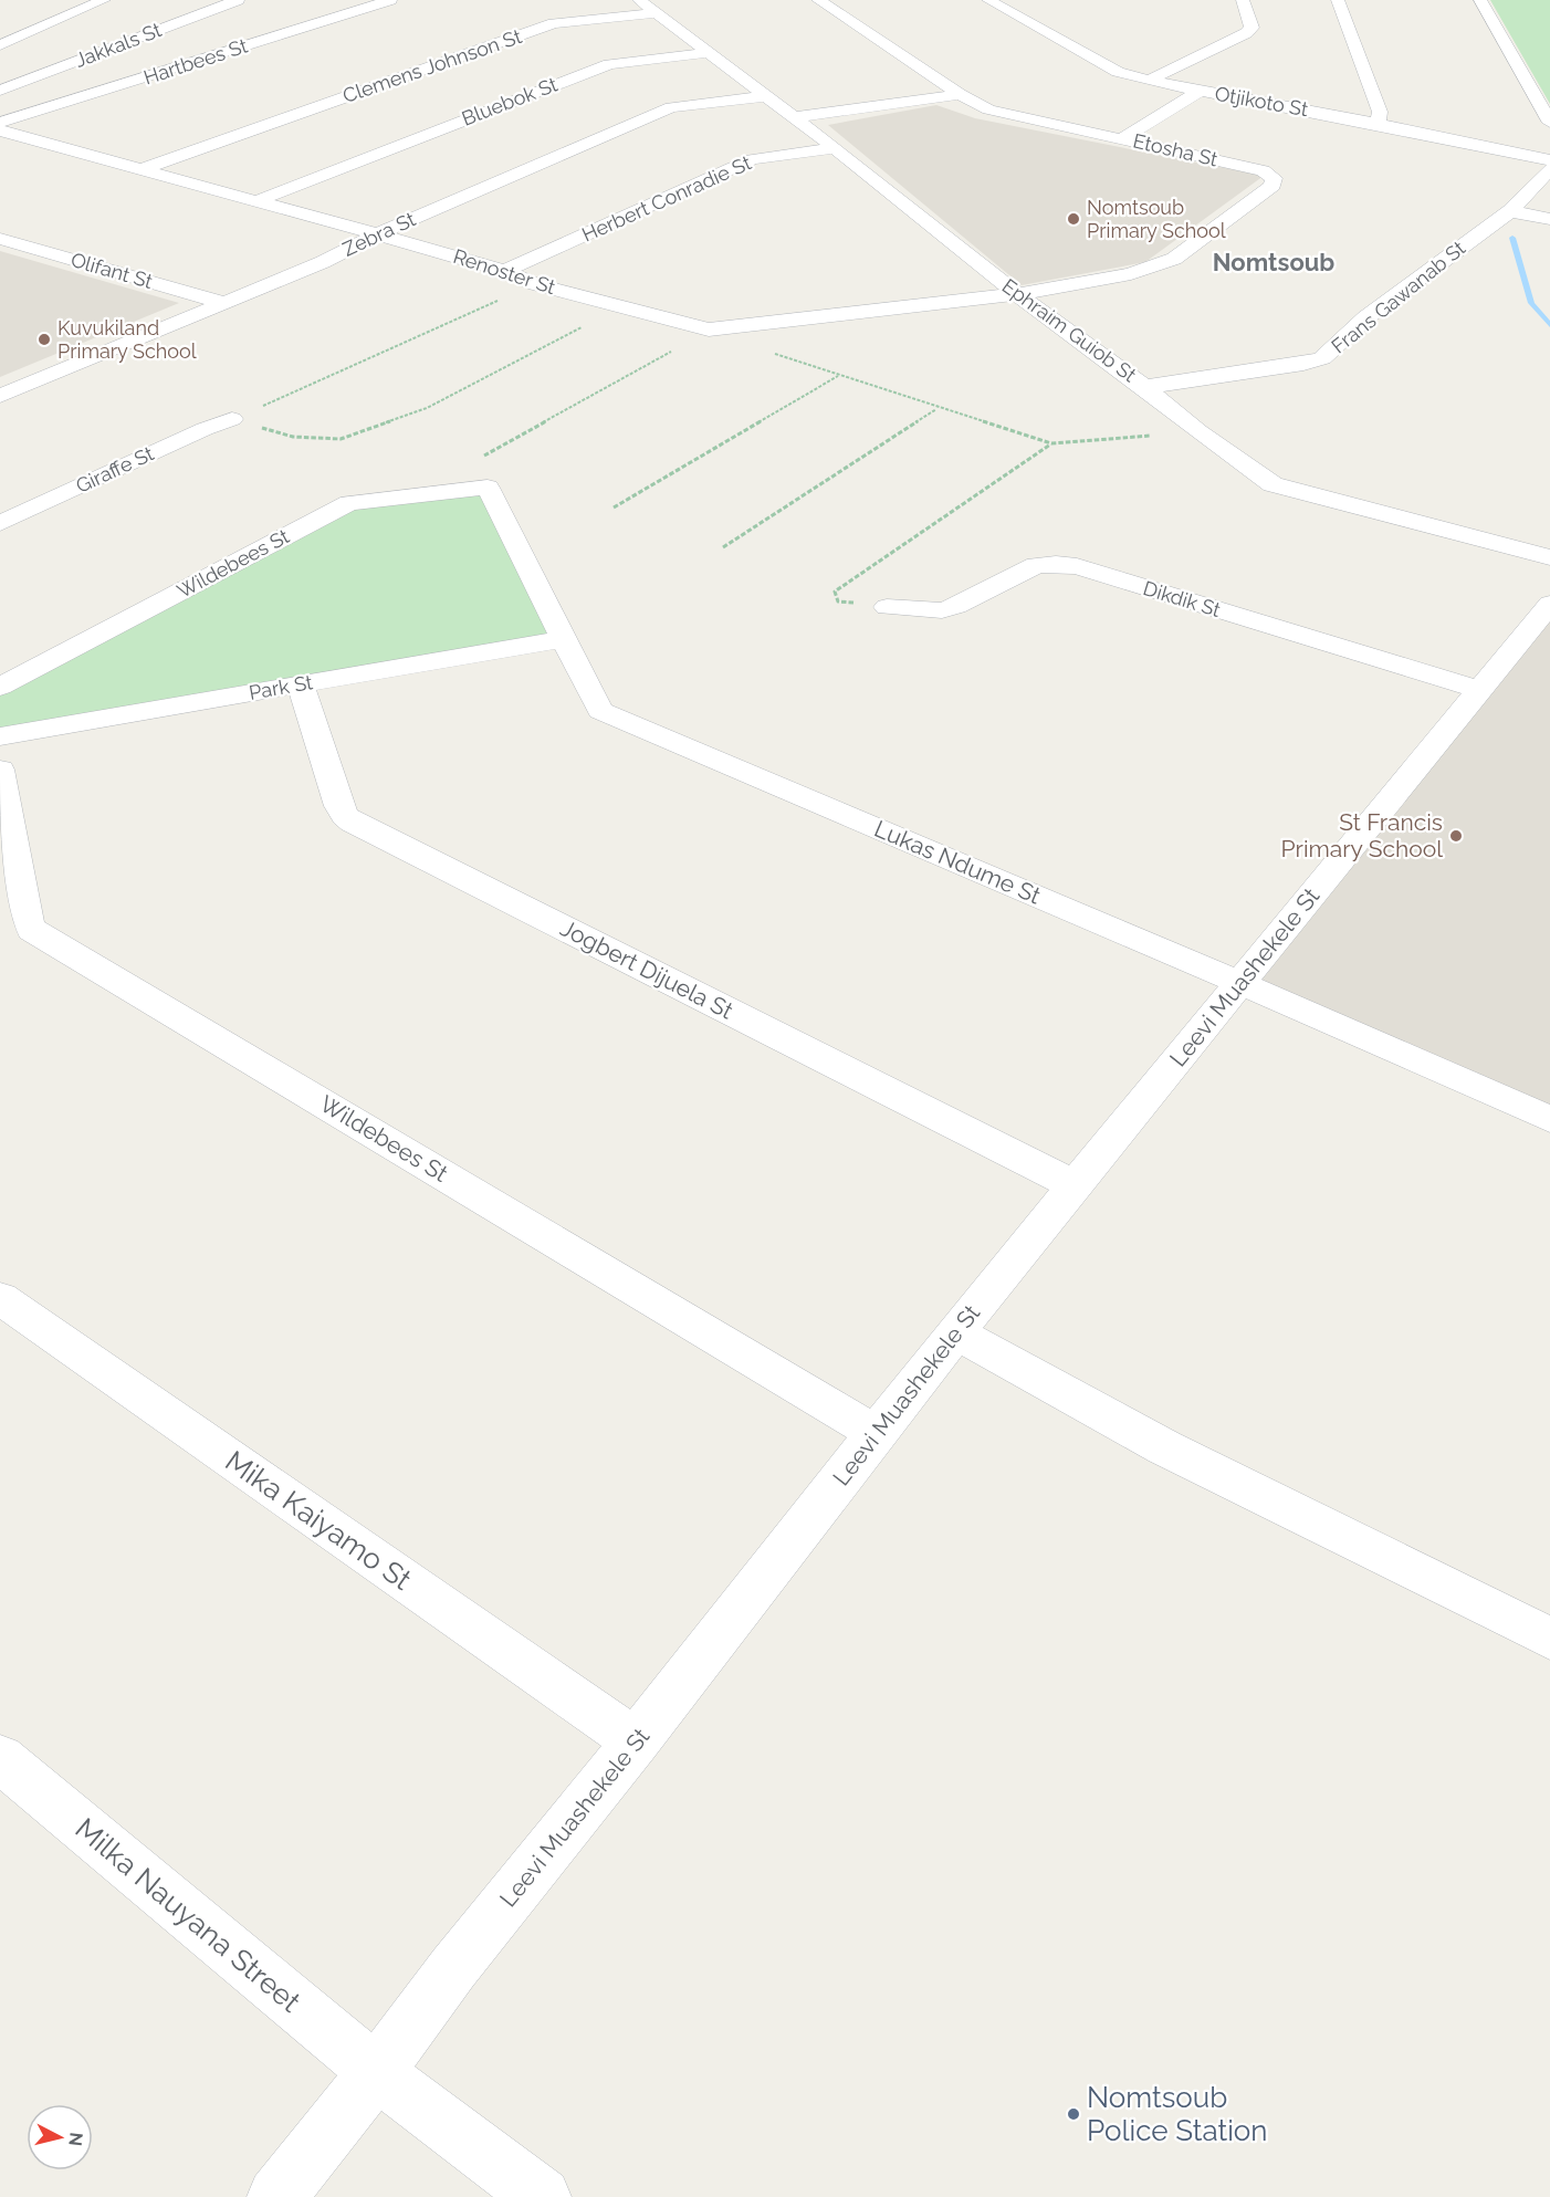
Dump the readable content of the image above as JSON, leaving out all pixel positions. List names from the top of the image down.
{
  "streets": {
    "street": [
      "Jakkals St",
      "Hartbees St",
      "Clemens Johnson St",
      "Bluebok St",
      "Otjikoto St",
      "Etosha St",
      "Herbert Conradie St",
      "Zebra St",
      "Olifant St",
      "Renoster St",
      "Frans Gawanab St",
      "Ephraim Guiob St",
      "Giraffe St",
      "Wildebees St",
      "Dikdik St",
      "Park St",
      "Lukas Ndume St",
      "Jogbert Dijuela St",
      "Leevi Muashekele St",
      "Mika Kaiyamo St",
      "Milka Nauyana Street"
    ]
  },
  "crossings": [
    ["Clemens Johnson St", "Renoster St"],
    ["Clemens Johnson St", "Ephraim Guiob St"],
    ["Bluebok St", "Renoster St"],
    ["Bluebok St", "Ephraim Guiob St"],
    ["Etosha St", "Renoster St"],
    ["Etosha St", "Ephraim Guiob St"],
    ["Herbert Conradie St", "Renoster St"],
    ["Herbert Conradie St", "Ephraim Guiob St"],
    ["Zebra St", "Olifant St"],
    ["Zebra St", "Renoster St"],
    ["Zebra St", "Ephraim Guiob St"],
    ["Renoster St", "Ephraim Guiob St"],
    ["Frans Gawanab St", "Ephraim Guiob St"],
    ["Wildebees St", "Lukas Ndume St"],
    ["Wildebees St", "Leevi Muashekele St"],
    ["Dikdik St", "Leevi Muashekele St"],
    ["Park St", "Lukas Ndume St"],
    ["Park St", "Jogbert Dijuela St"],
    ["Lukas Ndume St", "Leevi Muashekele St"],
    ["Jogbert Dijuela St", "Leevi Muashekele St"],
    ["Leevi Muashekele St", "Mika Kaiyamo St"],
    ["Leevi Muashekele St", "Milka Nauyana Street"]
  ],
  "districts": ["Nomtsoub"],
  "places": [
    "Nomtsoub Primary School",
    "Kuvukiland Primary School",
    "St Francis Primary School",
    "Nomtsoub Police Station"
  ],
  "north": "right"
}
